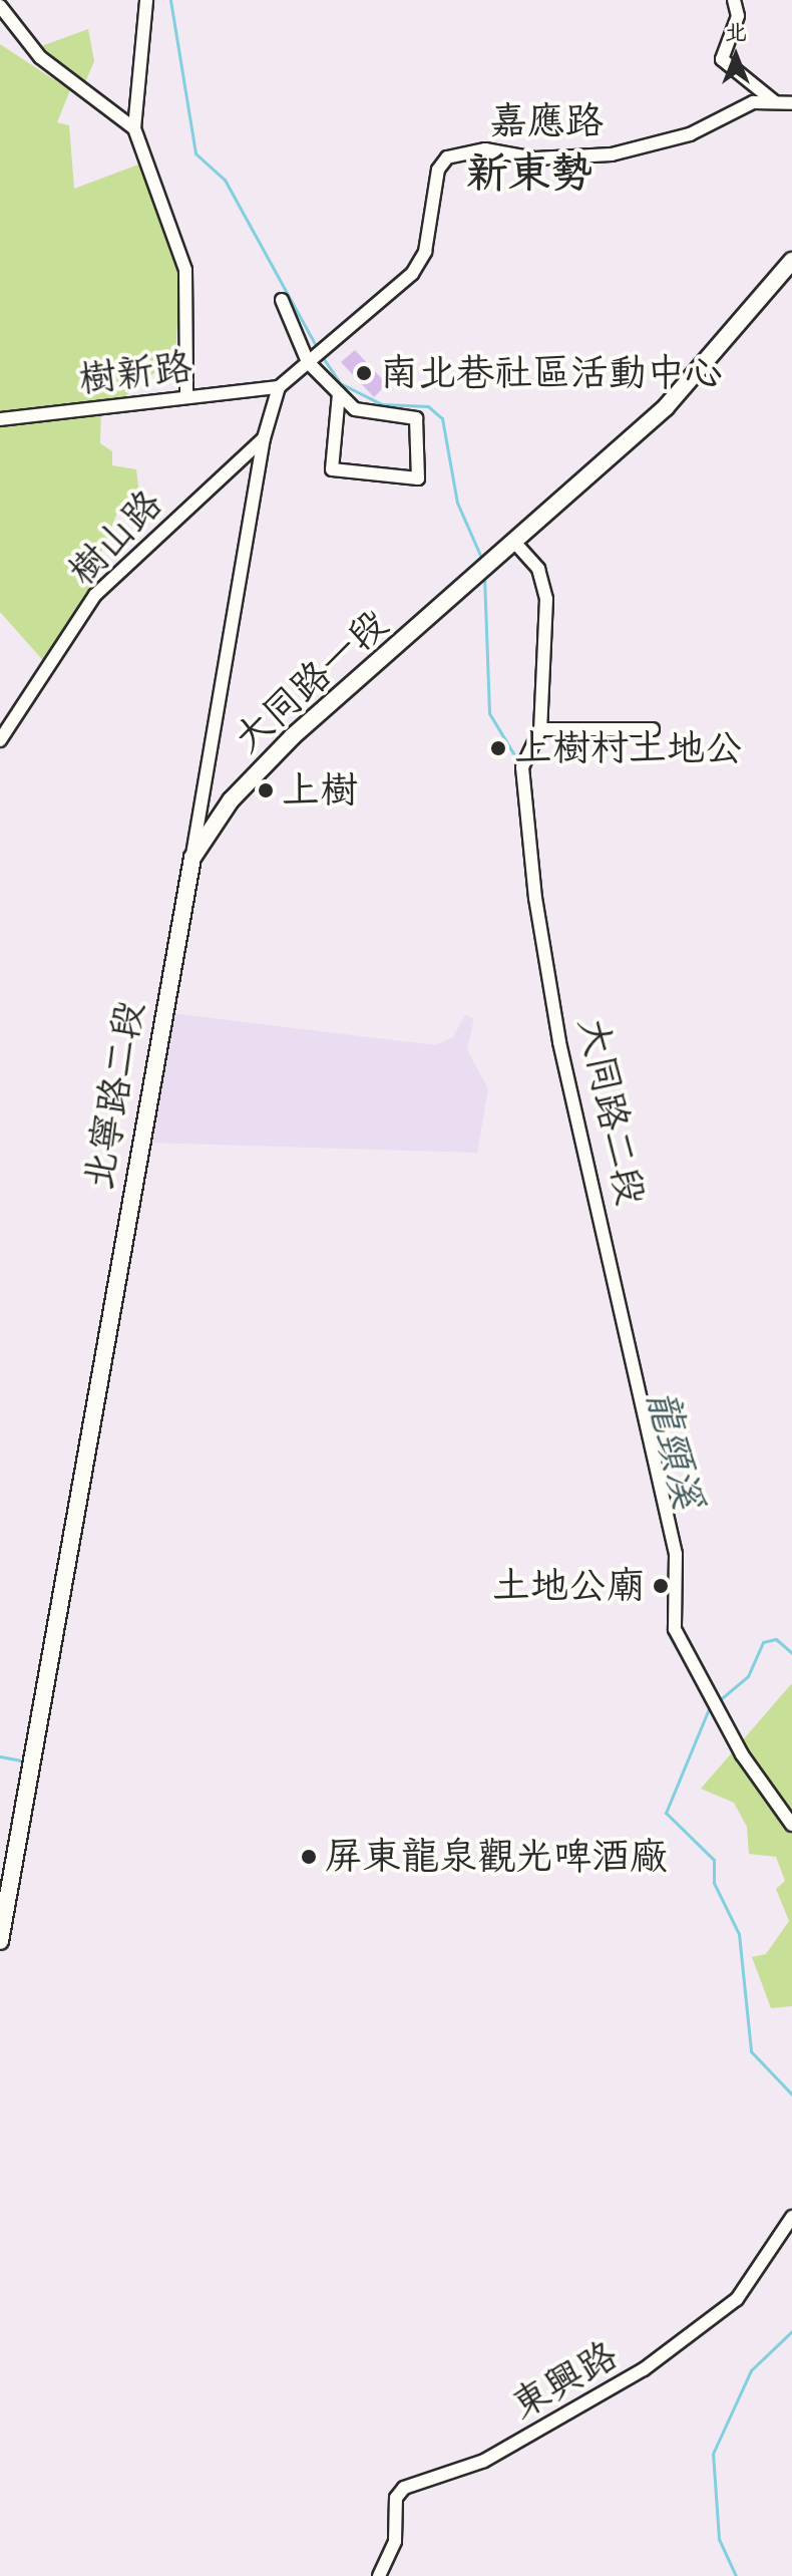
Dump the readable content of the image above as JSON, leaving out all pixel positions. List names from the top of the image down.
{
  "streets": {
    "main road": ["大同路一段", "北寧路二段"],
    "street": [
      "嘉應路",
      "樹新路",
      "樹山路",
      "大同路二段",
      "東興路"
    ]
  },
  "crossings": [
    ["嘉應路", "樹新路"],
    ["樹山路", "北寧路二段"],
    ["大同路一段", "北寧路二段"],
    ["大同路一段", "大同路二段"]
  ],
  "districts": ["新東勢"],
  "water": ["龍頸溪"],
  "places": [
    "南北巷社區活動中心",
    "上樹村土地公",
    "上樹",
    "土地公廟",
    "屏東龍泉觀光啤酒廠"
  ],
  "north": "top"
}
